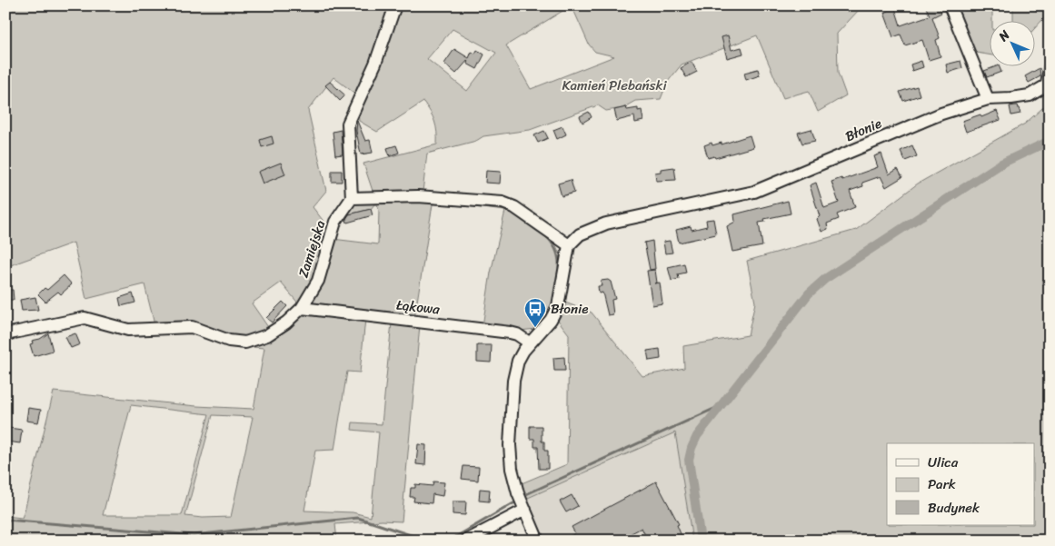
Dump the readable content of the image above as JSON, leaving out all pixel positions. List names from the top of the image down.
{
  "streets": {
    "street": ["Błonie", "Zamiejska", "Łąkowa"]
  },
  "crossings": [
    ["Zamiejska", "Łąkowa"]
  ],
  "parks": ["Kamień Plebański"],
  "places": {
    "bus stop": ["Błonie"]
  },
  "legend": ["Ulica", "Park", "Budynek"],
  "north": "top left"
}
